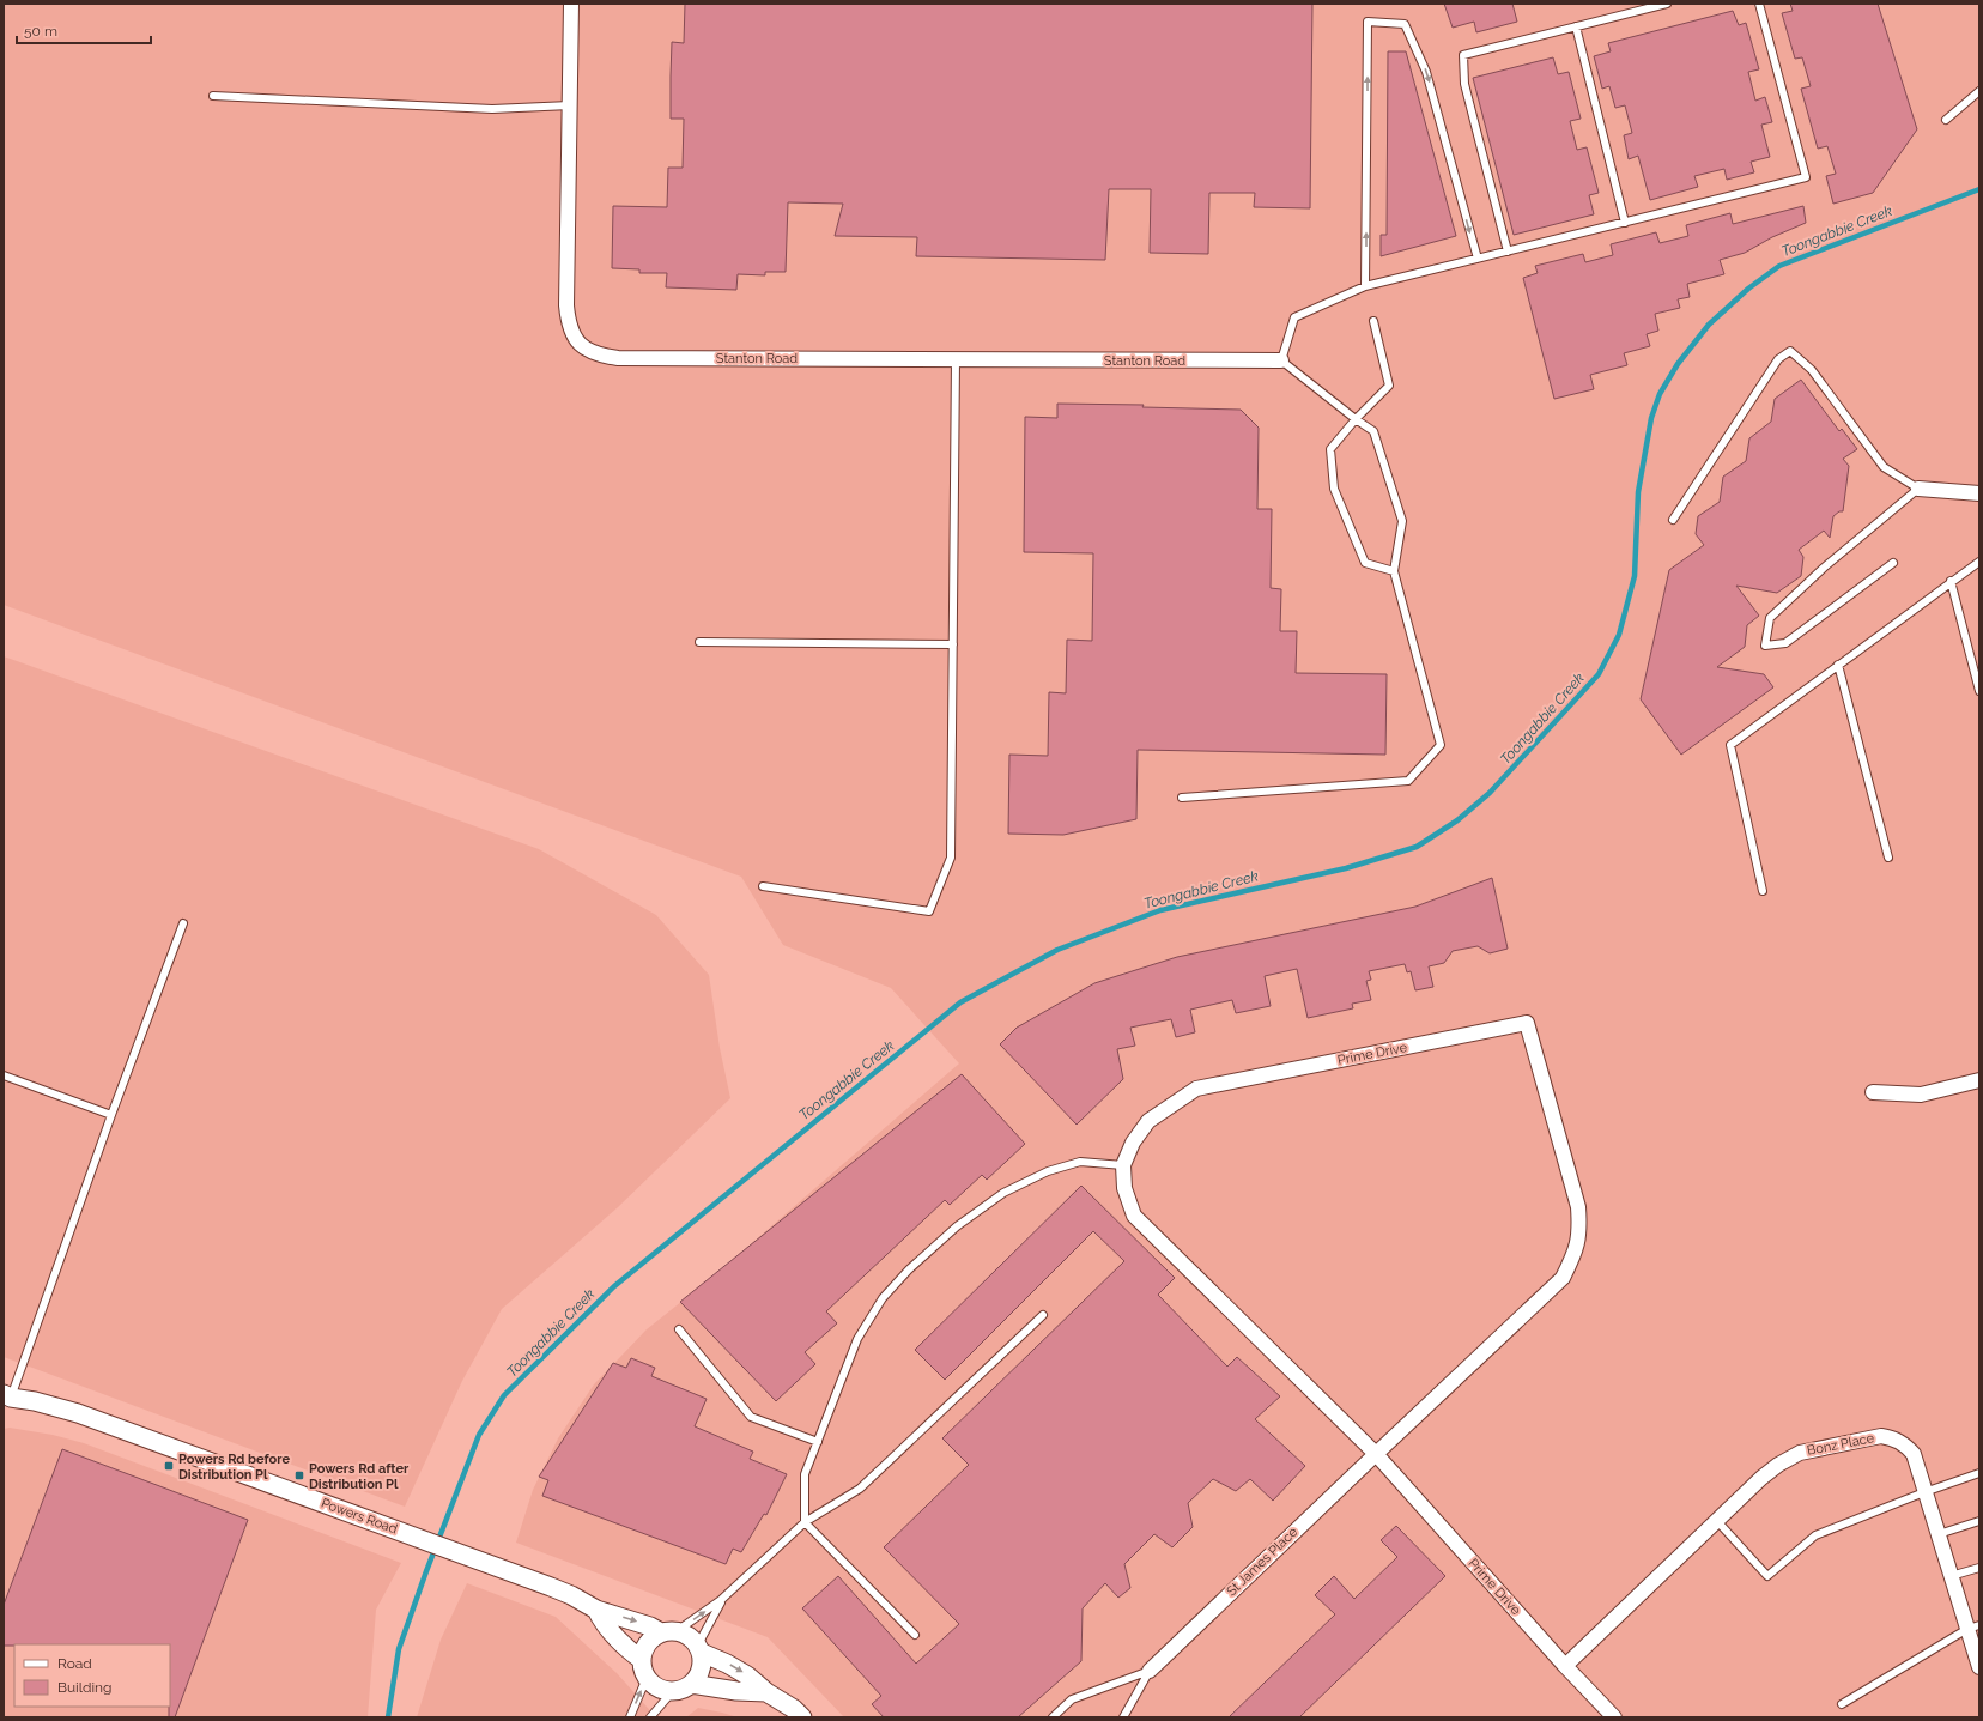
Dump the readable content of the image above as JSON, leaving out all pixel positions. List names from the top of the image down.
{
  "streets": {
    "street": [
      "Stanton Road",
      "Prime Drive",
      "Bonz Place",
      "Powers Road",
      "St James Place"
    ]
  },
  "crossings": [
    ["Prime Drive", "Bonz Place"],
    ["Prime Drive", "St James Place"]
  ],
  "water": ["Toongabbie Creek"],
  "places": {
    "transit": ["Powers Rd before Distribution Pl", "Powers Rd after Distribution Pl"]
  },
  "legend": ["Road", "Building"],
  "scale_bar": "50 m"
}
